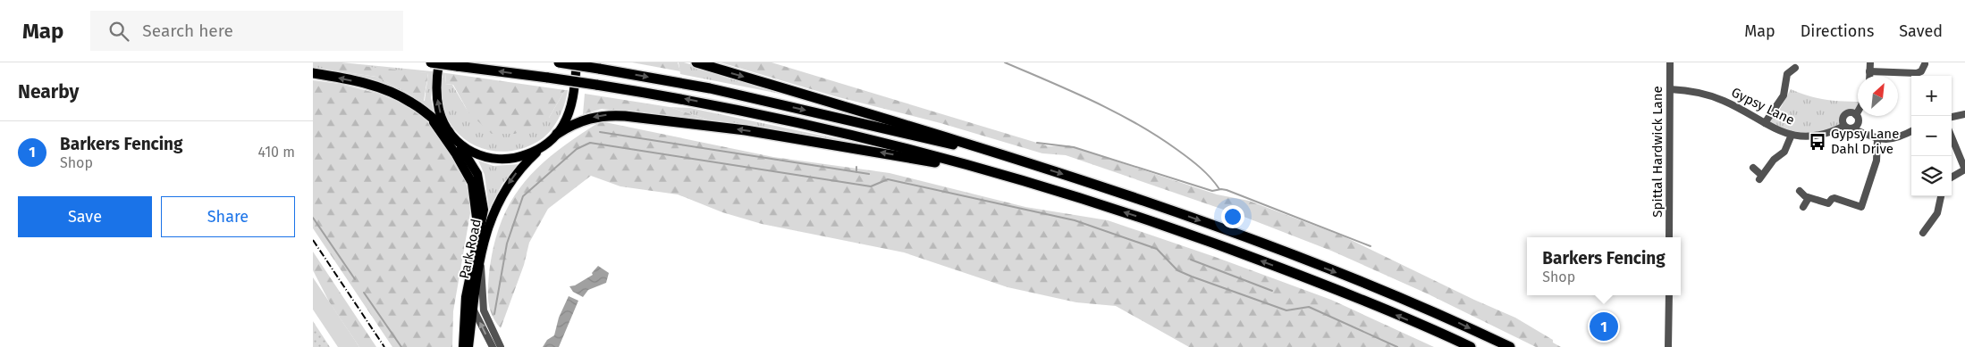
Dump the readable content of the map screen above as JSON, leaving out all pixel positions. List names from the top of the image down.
{
  "streets": {
    "main road": ["Park Road"],
    "street": ["Gypsy Lane", "Spittal Hardwick Lane"]
  },
  "crossings": [
    ["Gypsy Lane", "Spittal Hardwick Lane"]
  ],
  "places": {
    "bus stop": ["Gypsy Lane Dahl Drive"]
  },
  "north": "top right",
  "page": {
    "header": "Map",
    "search": "Search here",
    "nav": ["Map", "Directions", "Saved"],
    "heading": "Nearby",
    "map_buttons": ["+", "−"],
    "list": [
      {
        "mark": "1",
        "name": "Barkers Fencing",
        "note": "Shop",
        "value": "410 m"
      }
    ],
    "buttons": ["Save", "Share"],
    "popup": ["Barkers Fencing", "Shop"],
    "pins": "1"
  }
}
